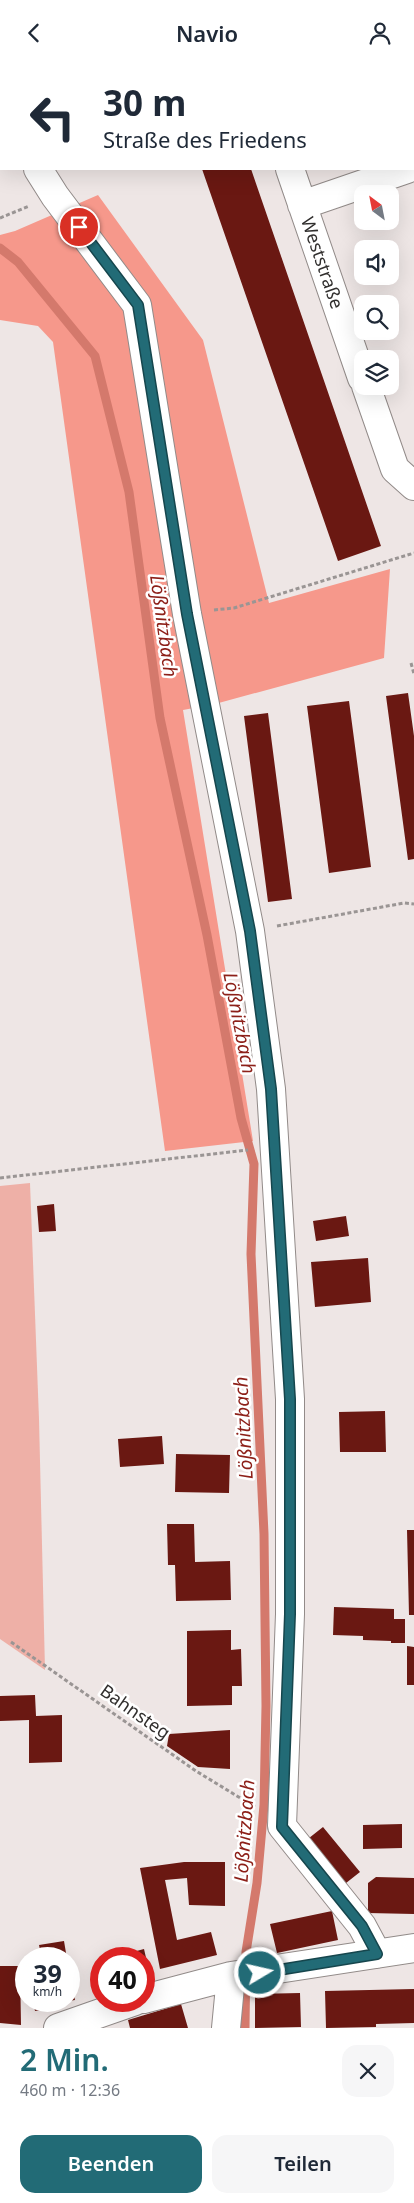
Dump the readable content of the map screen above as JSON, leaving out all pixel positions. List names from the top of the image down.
{
  "streets": {
    "street": ["Weststraße"],
    "path": ["Bahnsteg"]
  },
  "water": ["Lößnitzbach"],
  "north": "top left",
  "page": {
    "header": "Navio",
    "turn": ["30 m", "Straße des Friedens"],
    "speed": "39 km/h",
    "limit": "40",
    "heading": ["2 Min.", "460 m · 12:36"],
    "buttons": ["Beenden", "Teilen"]
  }
}
